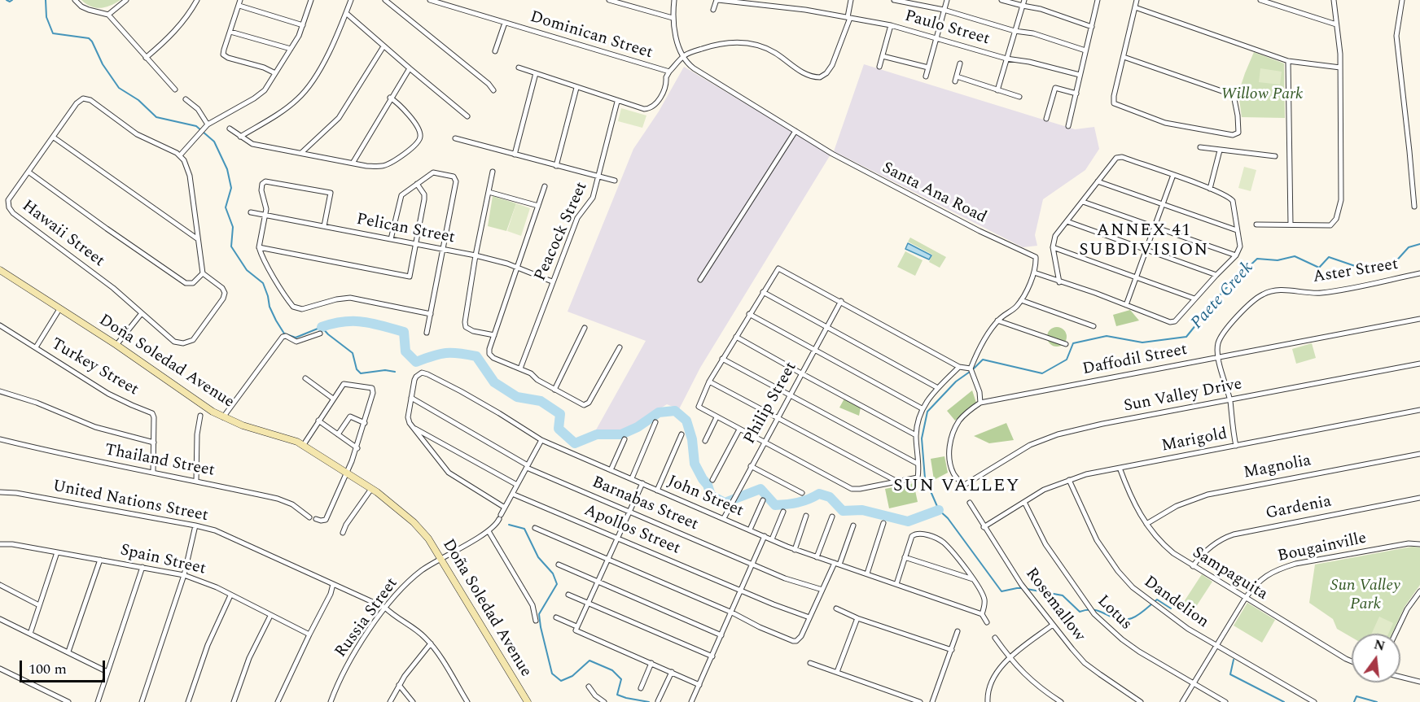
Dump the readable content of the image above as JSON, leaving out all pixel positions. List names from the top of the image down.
{
  "streets": {
    "main road": ["Doña Soledad Avenue"],
    "street": [
      "Paulo Street",
      "Dominican Street",
      "Santa Ana Road",
      "Pelican Street",
      "Peacock Street",
      "Hawaii Street",
      "Aster Street",
      "Daffodil Street",
      "Turkey Street",
      "Sun Valley Drive",
      "Philip Street",
      "Marigold",
      "Thailand Street",
      "Magnolia",
      "John Street",
      "United Nations Street",
      "Barnabas Street",
      "Gardenia",
      "Apollos Street",
      "Bougainville",
      "Spain Street",
      "Sampaguita",
      "Dandelion",
      "Rosemallow",
      "Lotus",
      "Russia Street"
    ]
  },
  "crossings": [
    ["Dominican Street", "Santa Ana Road"],
    ["Pelican Street", "Peacock Street"],
    ["Aster Street", "Daffodil Street"],
    ["Aster Street", "Sun Valley Drive"],
    ["Aster Street", "Marigold"],
    ["Daffodil Street", "Sun Valley Drive"],
    ["Doña Soledad Avenue", "Russia Street"],
    ["Turkey Street", "Thailand Street"],
    ["Philip Street", "John Street"],
    ["Marigold", "Sampaguita"],
    ["Marigold", "Dandelion"],
    ["Marigold", "Rosemallow"],
    ["Marigold", "Lotus"],
    ["Magnolia", "Sampaguita"],
    ["John Street", "Barnabas Street"],
    ["John Street", "Russia Street"],
    ["United Nations Street", "Russia Street"],
    ["Barnabas Street", "Russia Street"],
    ["Gardenia", "Sampaguita"],
    ["Apollos Street", "Russia Street"],
    ["Bougainville", "Sampaguita"],
    ["Bougainville", "Dandelion"],
    ["Bougainville", "Lotus"]
  ],
  "districts": ["ANNEX 41 SUBDIVISION", "SUN VALLEY"],
  "water": ["Paete Creek"],
  "parks": ["Willow Park", "Sun Valley Park"],
  "scale_bar": "100 m",
  "north": "top"
}
